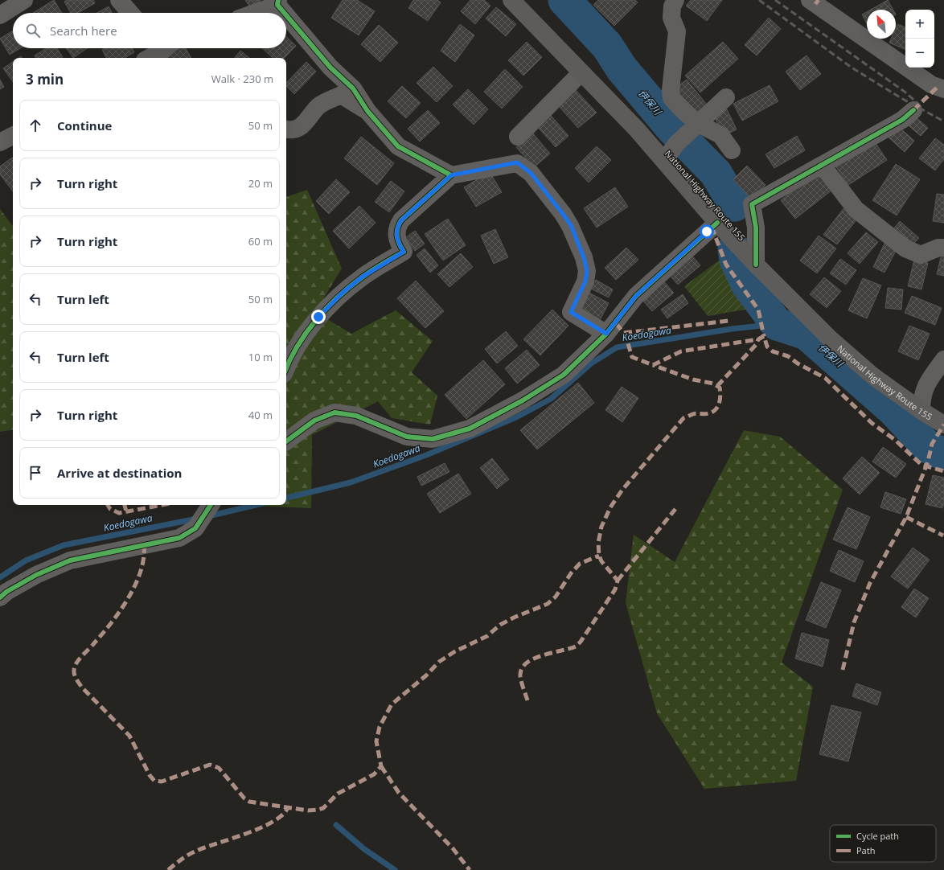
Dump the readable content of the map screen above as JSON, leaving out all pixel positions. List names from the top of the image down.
{
  "streets": {
    "highway": ["National Highway Route 155"]
  },
  "water": ["伊保川", "Koedogawa"],
  "legend": ["Cycle path", "Path"],
  "north": "top left",
  "page": {
    "map_buttons": ["+", "−"],
    "search": "Search here",
    "heading": ["3 min", "Walk · 230 m"],
    "list": [
      ["Continue", "50 m"],
      ["Turn right", "20 m"],
      ["Turn right", "60 m"],
      ["Turn left", "50 m"],
      ["Turn left", "10 m"],
      ["Turn right", "40 m"],
      "Arrive at destination"
    ]
  }
}
